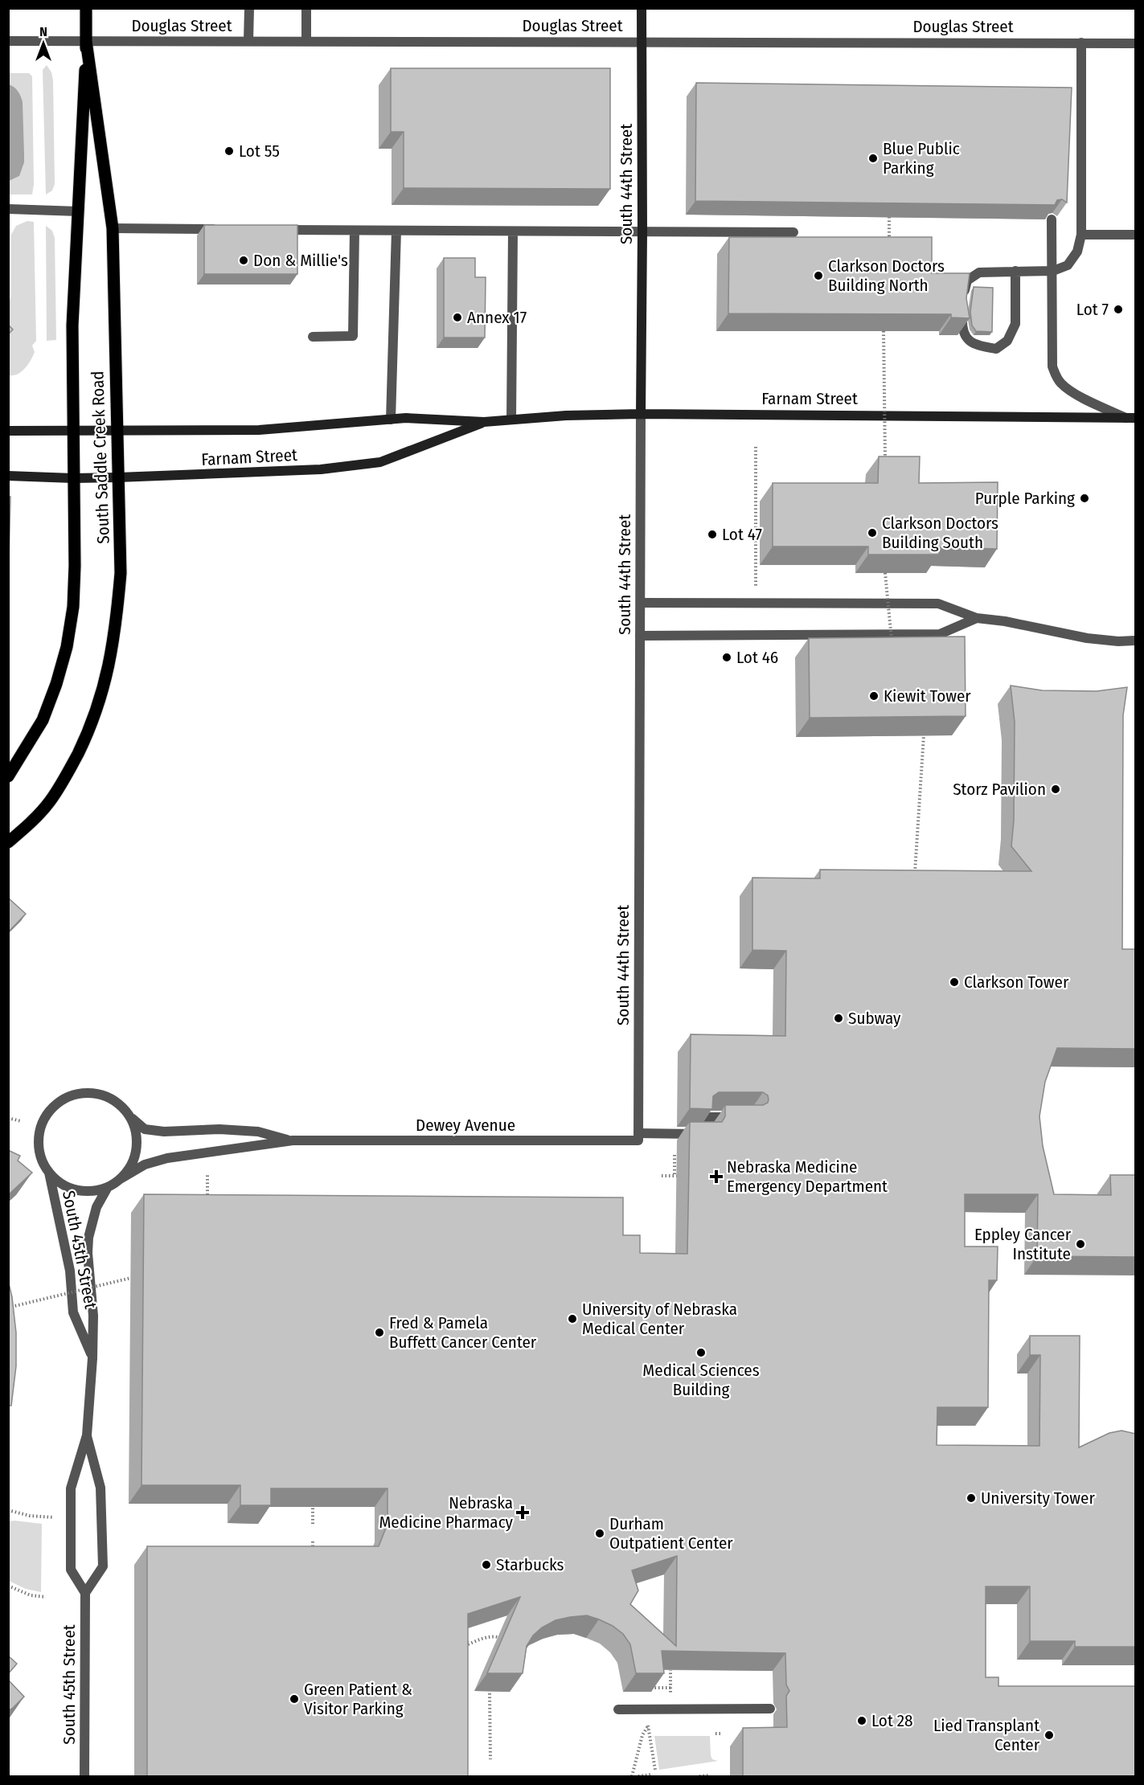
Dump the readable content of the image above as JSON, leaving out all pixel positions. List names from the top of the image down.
{
  "streets": {
    "main road": ["South 44th Street", "Farnam Street", "South Saddle Creek Road"],
    "street": ["Douglas Street", "Dewey Avenue", "South 45th Street"]
  },
  "crossings": [
    ["Douglas Street", "South 44th Street"],
    ["Douglas Street", "South Saddle Creek Road"],
    ["South 44th Street", "Farnam Street"],
    ["South 44th Street", "Dewey Avenue"],
    ["Farnam Street", "South Saddle Creek Road"],
    ["Dewey Avenue", "South 45th Street"]
  ],
  "places": {
    "other": [
      "Lot 55",
      "Blue Public Parking",
      "Don & Millie's",
      "Clarkson Doctors Building North",
      "Lot 7",
      "Annex 17",
      "Purple Parking",
      "Clarkson Doctors Building South",
      "Lot 47",
      "Lot 46",
      "Kiewit Tower",
      "Storz Pavilion",
      "Clarkson Tower",
      "Subway",
      "Eppley Cancer Institute",
      "University of Nebraska Medical Center",
      "Fred & Pamela Buffett Cancer Center",
      "Medical Sciences Building",
      "University Tower",
      "Durham Outpatient Center",
      "Starbucks",
      "Green Patient & Visitor Parking",
      "Lot 28",
      "Lied Transplant Center"
    ],
    "health": ["Nebraska Medicine Emergency Department", "Nebraska Medicine Pharmacy"]
  },
  "north": "top"
}
